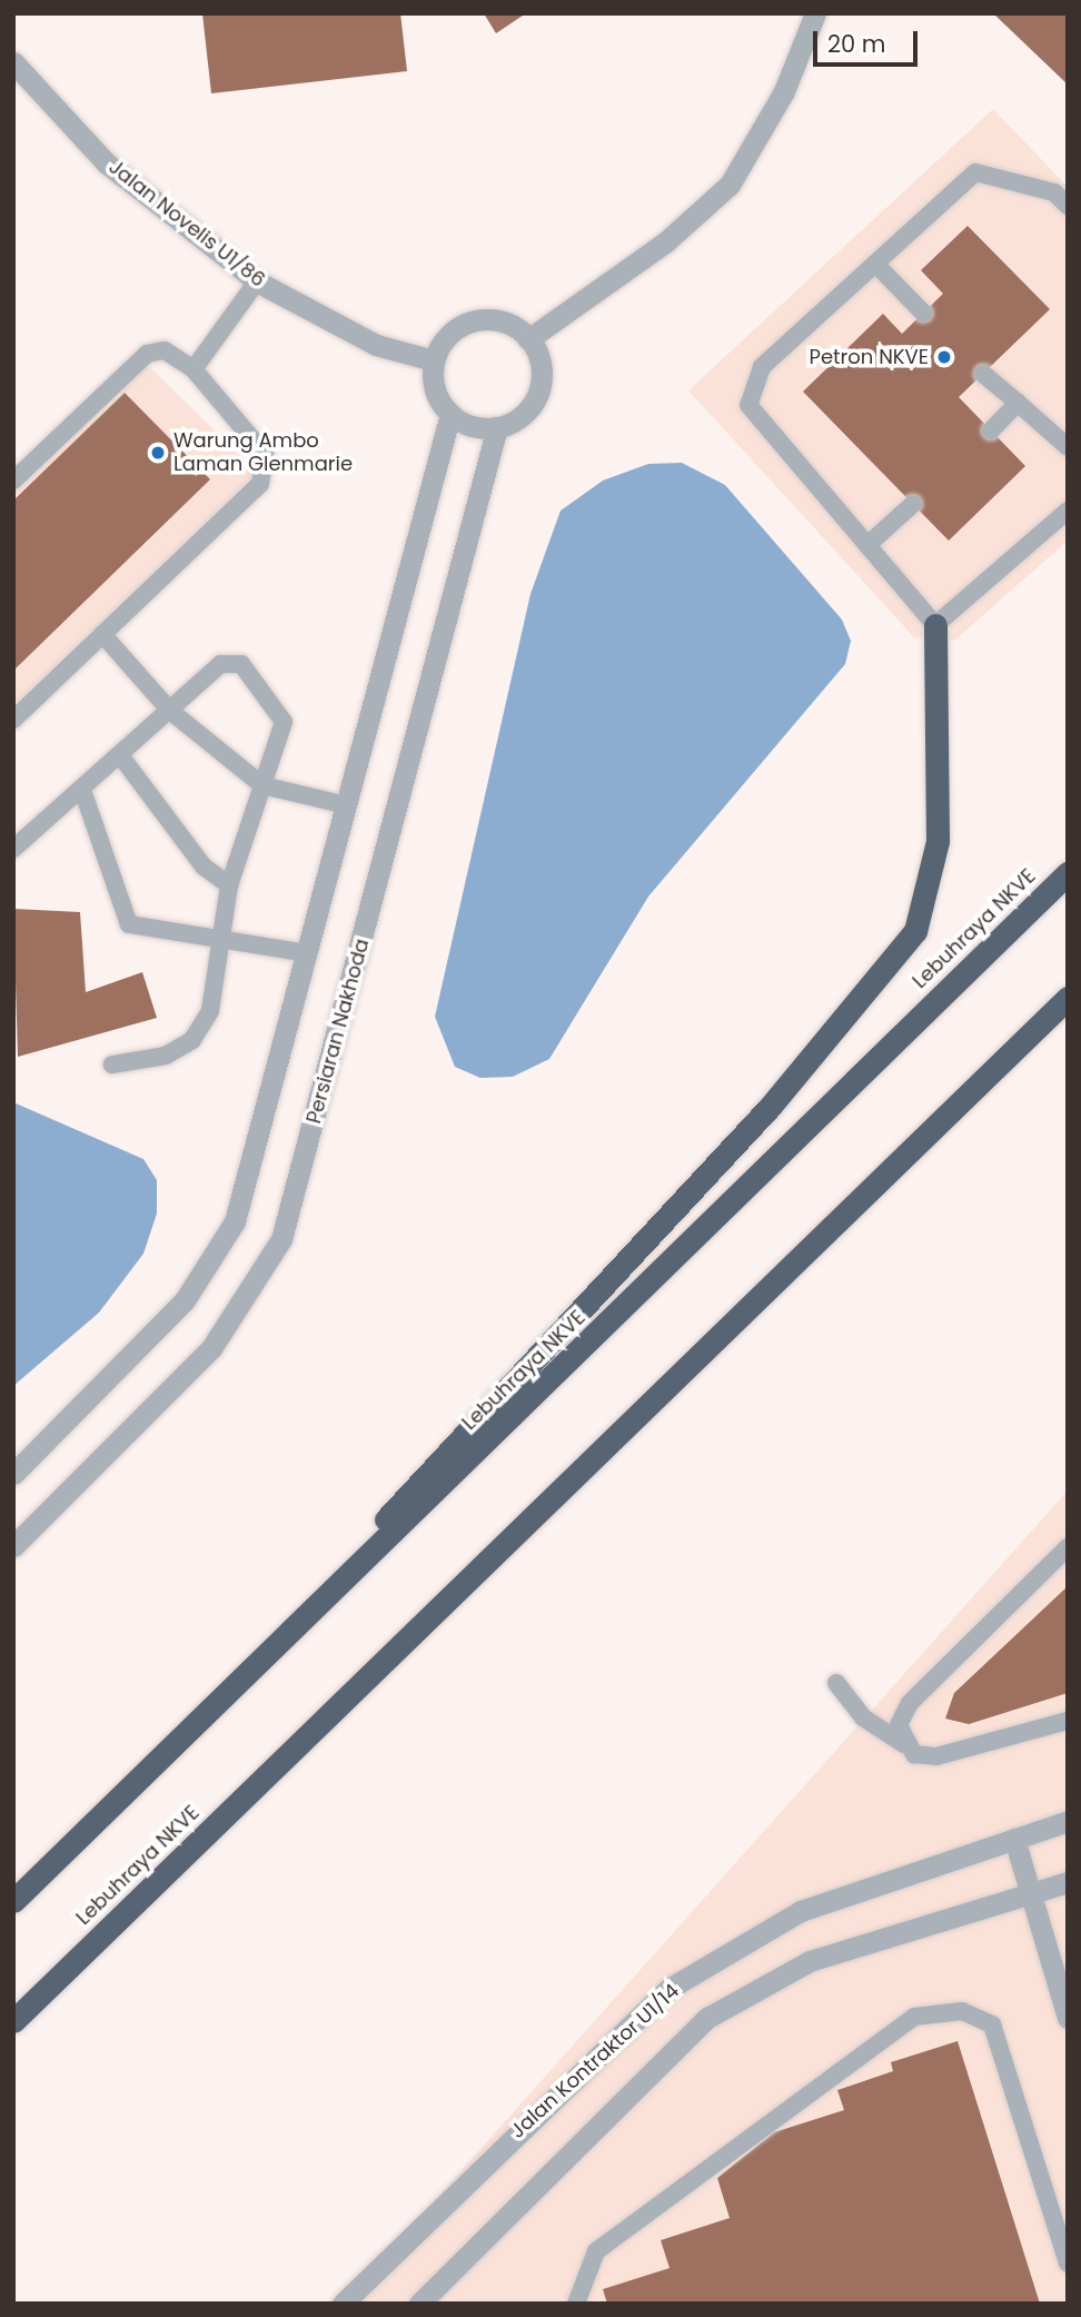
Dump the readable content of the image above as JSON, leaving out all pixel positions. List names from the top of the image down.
{
  "streets": {
    "highway": ["Lebuhraya NKVE"],
    "street": ["Jalan Novelis U1/86", "Persiaran Nakhoda", "Jalan Kontraktor U1/14"]
  },
  "crossings": [
    ["Jalan Novelis U1/86", "Persiaran Nakhoda"]
  ],
  "places": ["Petron NKVE", "Warung Ambo Laman Glenmarie"],
  "scale_bar": "20 m"
}
